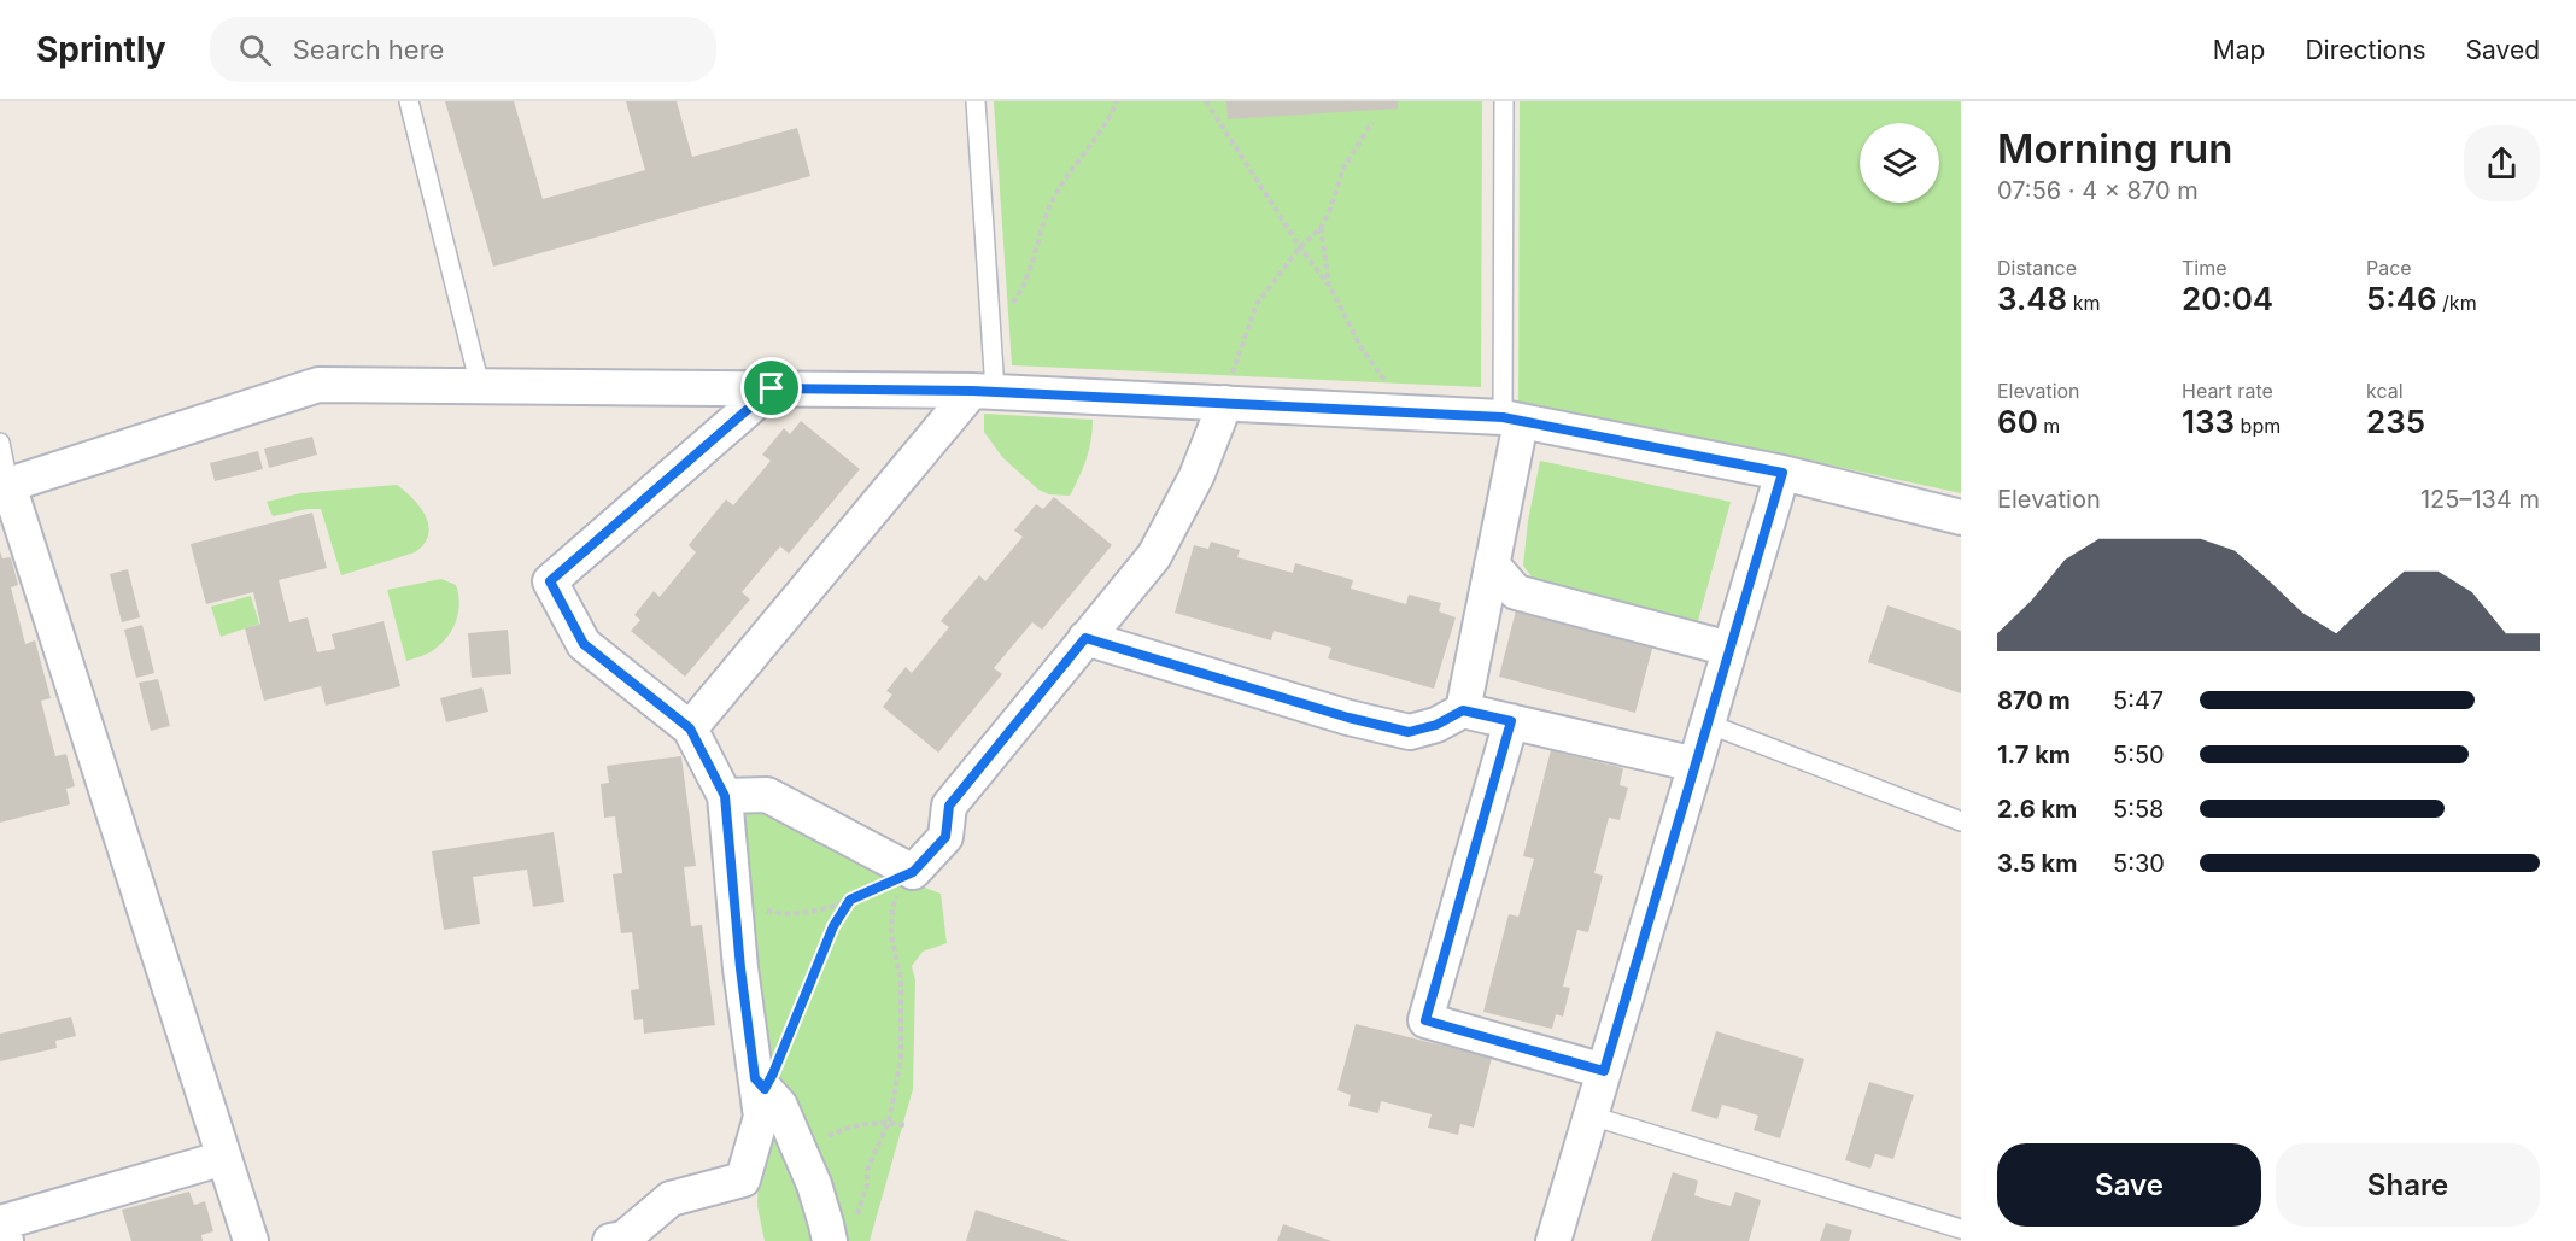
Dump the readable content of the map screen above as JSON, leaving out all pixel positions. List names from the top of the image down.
{
  "page": {
    "header": "Sprintly",
    "search": "Search here",
    "nav": ["Map", "Directions", "Saved"],
    "heading": ["Morning run", "07:56 · 4 × 870 m"],
    "stats": [
      ["Distance", "3.48 km"],
      ["Time", "20:04"],
      ["Pace", "5:46 /km"],
      ["Elevation", "60 m"],
      ["Heart rate", "133 bpm"],
      ["kcal", "235"]
    ],
    "chart": ["Elevation", "125–134 m"],
    "list": [
      {
        "name": "870 m",
        "note": "5:47"
      },
      {
        "name": "1.7 km",
        "note": "5:50"
      },
      {
        "name": "2.6 km",
        "note": "5:58"
      },
      {
        "name": "3.5 km",
        "note": "5:30"
      }
    ],
    "buttons": ["Save", "Share"]
  }
}
